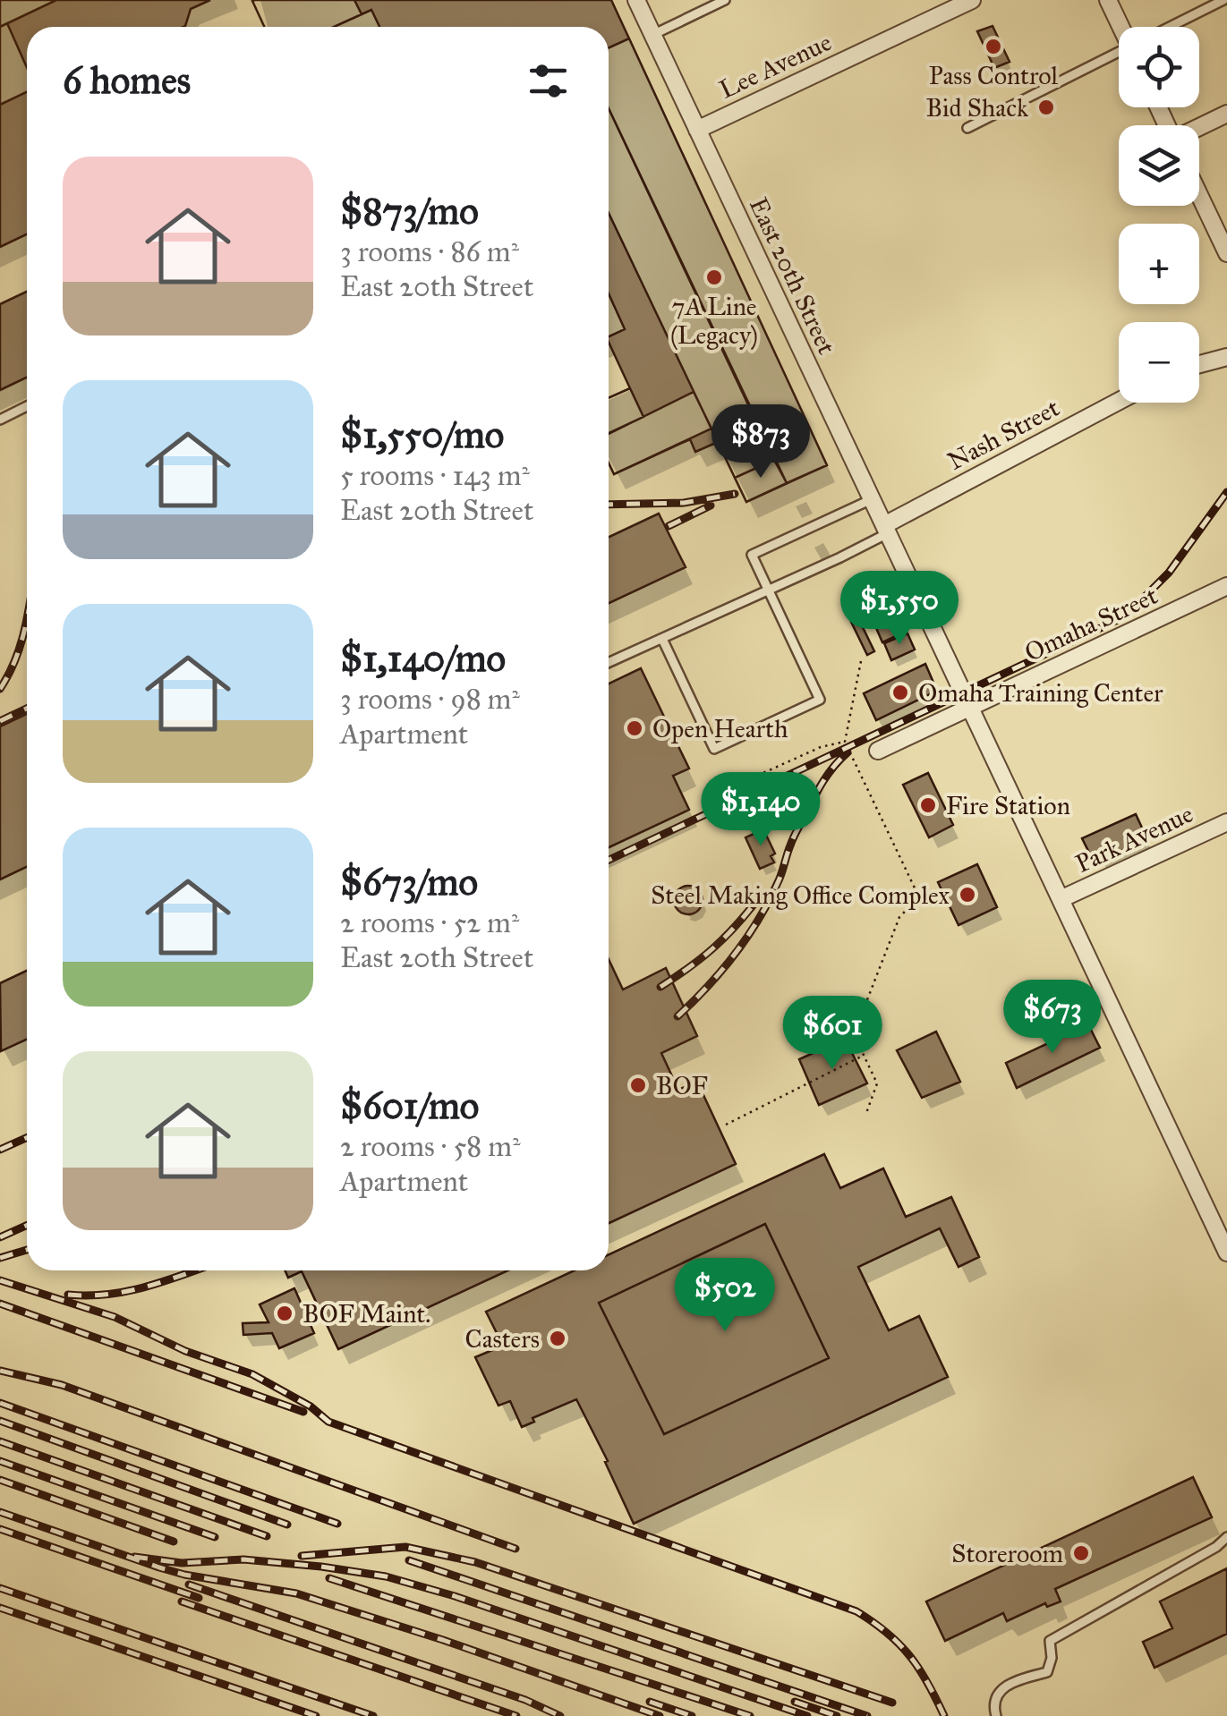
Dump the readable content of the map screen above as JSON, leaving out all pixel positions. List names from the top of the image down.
{
  "streets": {
    "street": [
      "Lee Avenue",
      "East 20th Street",
      "Nash Street",
      "Omaha Street",
      "Park Avenue"
    ]
  },
  "crossings": [
    ["Lee Avenue", "East 20th Street"],
    ["East 20th Street", "Nash Street"],
    ["East 20th Street", "Omaha Street"],
    ["East 20th Street", "Park Avenue"]
  ],
  "places": [
    "Pass Control",
    "Bid Shack",
    "7A Line (Legacy)",
    "Omaha Training Center",
    "Open Hearth",
    "Fire Station",
    "Steel Making Office Complex",
    "BOF",
    "BOF Maint.",
    "Casters",
    "Storeroom"
  ],
  "page": {
    "map_buttons": ["+", "−"],
    "heading": "6 homes",
    "list": [
      {
        "name": "$873/mo",
        "note": "3 rooms · 86 m² · East 20th Street"
      },
      {
        "name": "$1,550/mo",
        "note": "5 rooms · 143 m² · East 20th Street"
      },
      {
        "name": "$1,140/mo",
        "note": "3 rooms · 98 m² · Apartment"
      },
      {
        "name": "$673/mo",
        "note": "2 rooms · 52 m² · East 20th Street"
      },
      {
        "name": "$601/mo",
        "note": "2 rooms · 58 m² · Apartment"
      }
    ],
    "price": [
      "$873",
      "$1,550",
      "$1,140",
      "$673",
      "$601",
      "$502"
    ]
  }
}
